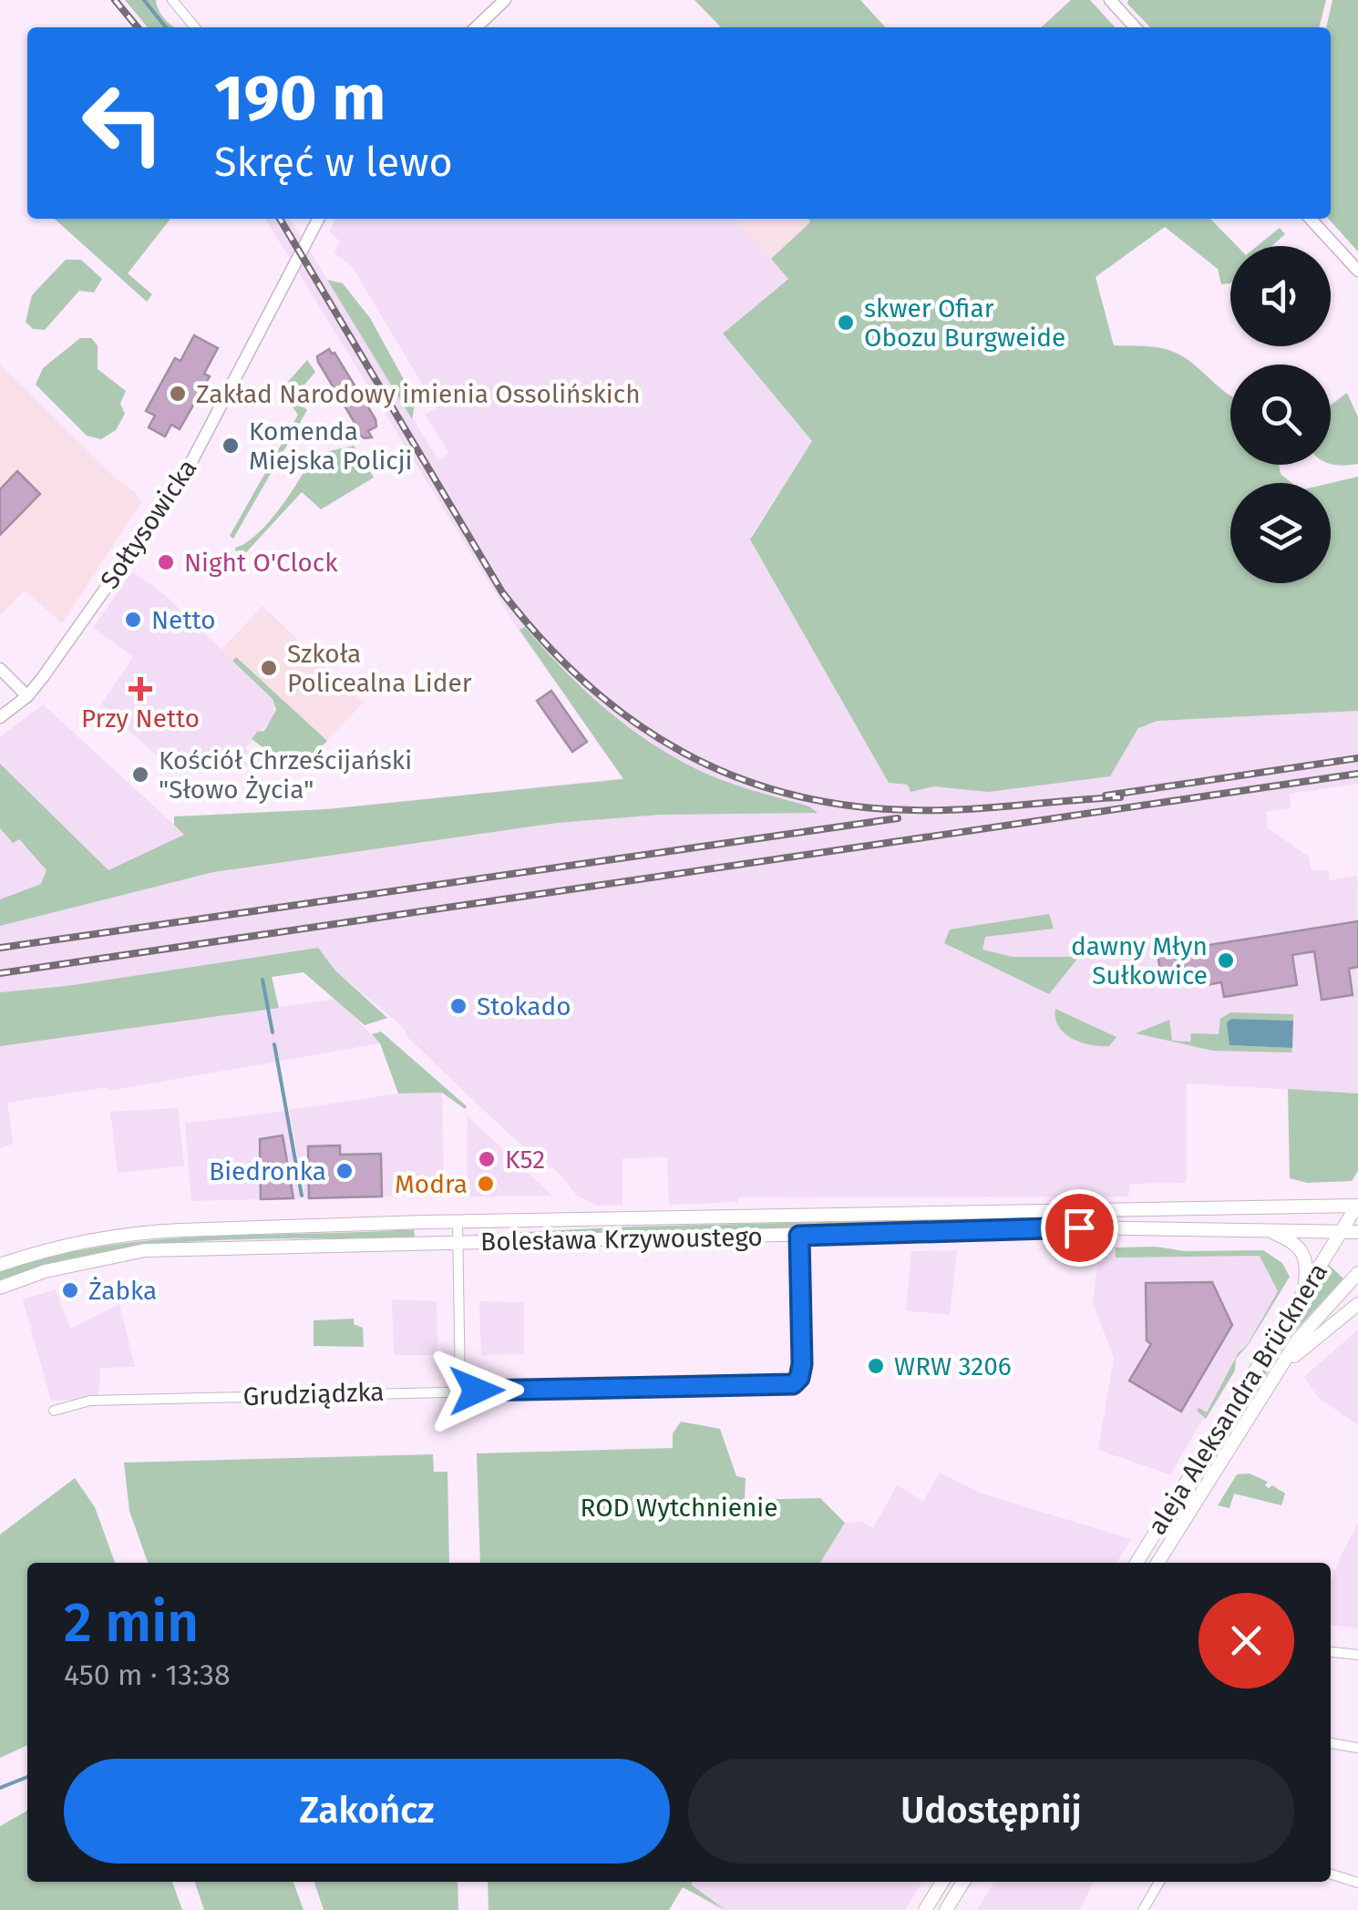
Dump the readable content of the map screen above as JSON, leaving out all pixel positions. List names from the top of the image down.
{
  "streets": {
    "main road": ["Bolesława Krzywoustego", "aleja Aleksandra Brücknera"],
    "street": ["Sołtysowicka", "Grudziądzka"]
  },
  "crossings": [
    ["Bolesława Krzywoustego", "Grudziądzka"],
    ["Bolesława Krzywoustego", "aleja Aleksandra Brücknera"]
  ],
  "parks": ["ROD Wytchnienie"],
  "places": {
    "other": [
      "skwer Ofiar Obozu Burgweide",
      "Zakład Narodowy imienia Ossolińskich",
      "Komenda Miejska Policji",
      "Night O'Clock",
      "Netto",
      "Szkoła Policealna Lider",
      "Kościół Chrześcijański \"Słowo Życia\"",
      "dawny Młyn Sułkowice",
      "Stokado",
      "K52",
      "Biedronka",
      "Modra",
      "Żabka",
      "WRW 3206"
    ],
    "health": ["Przy Netto"]
  },
  "page": {
    "turn": ["190 m", "Skręć w lewo"],
    "heading": ["2 min", "450 m · 13:38"],
    "buttons": ["Zakończ", "Udostępnij"]
  }
}
